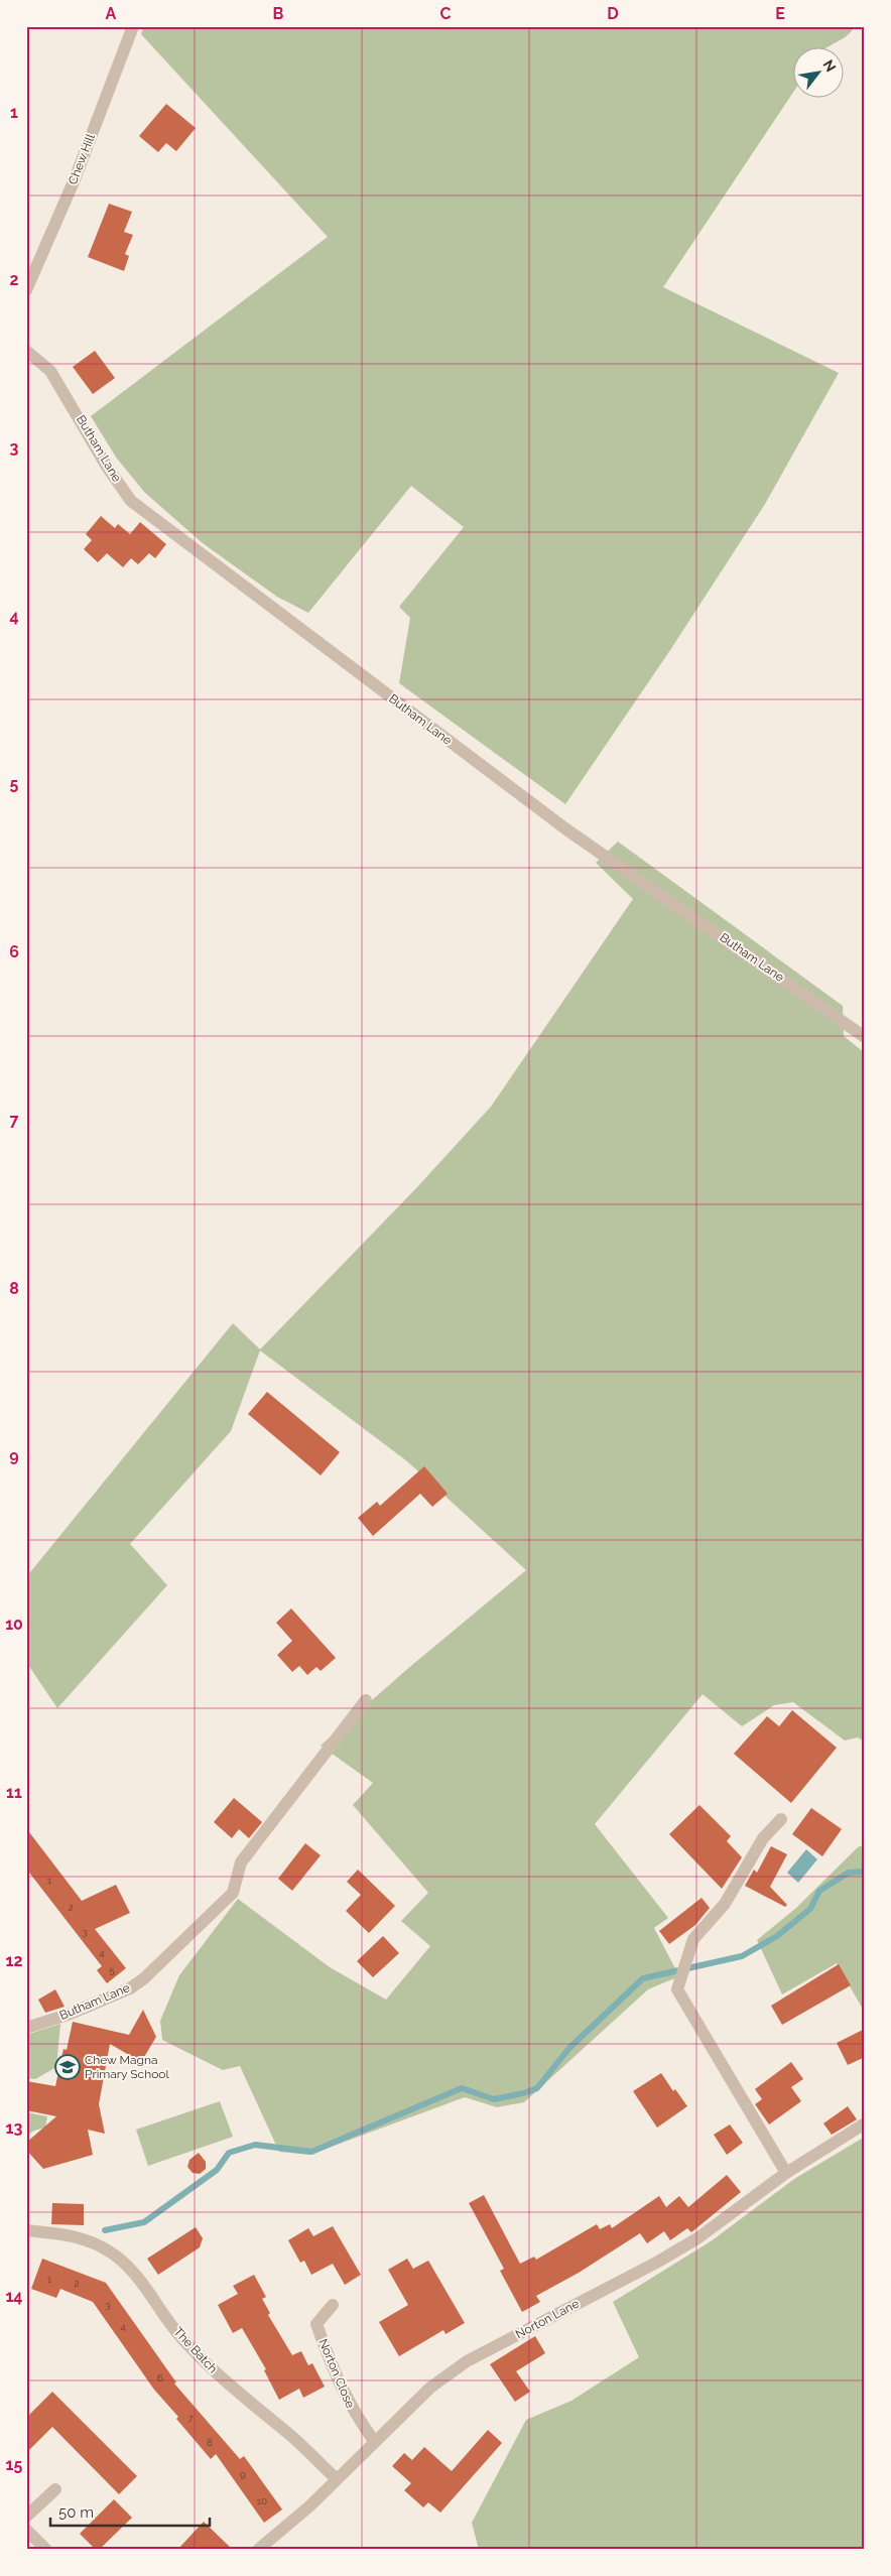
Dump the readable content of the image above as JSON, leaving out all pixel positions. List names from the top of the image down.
{
  "streets": {
    "street": [
      "Chew Hill",
      "Butham Lane",
      "Norton Lane",
      "The Batch",
      "Norton Close"
    ]
  },
  "crossings": [
    ["Norton Lane", "The Batch"],
    ["Norton Lane", "Norton Close"]
  ],
  "places": {
    "school or university": ["Chew Magna Primary School"]
  },
  "house_numbers": [
    "1",
    "2",
    "3",
    "4",
    "5",
    "1",
    "2",
    "3",
    "4",
    "6",
    "7",
    "8",
    "9",
    "10"
  ],
  "scale_bar": "50 m",
  "north": "top right",
  "grid": {
    "columns": [
      "A",
      "B",
      "C",
      "D",
      "E"
    ],
    "rows": [
      "1",
      "2",
      "3",
      "4",
      "5",
      "6",
      "7",
      "8",
      "9",
      "10",
      "11",
      "12",
      "13",
      "14",
      "15"
    ]
  }
}
